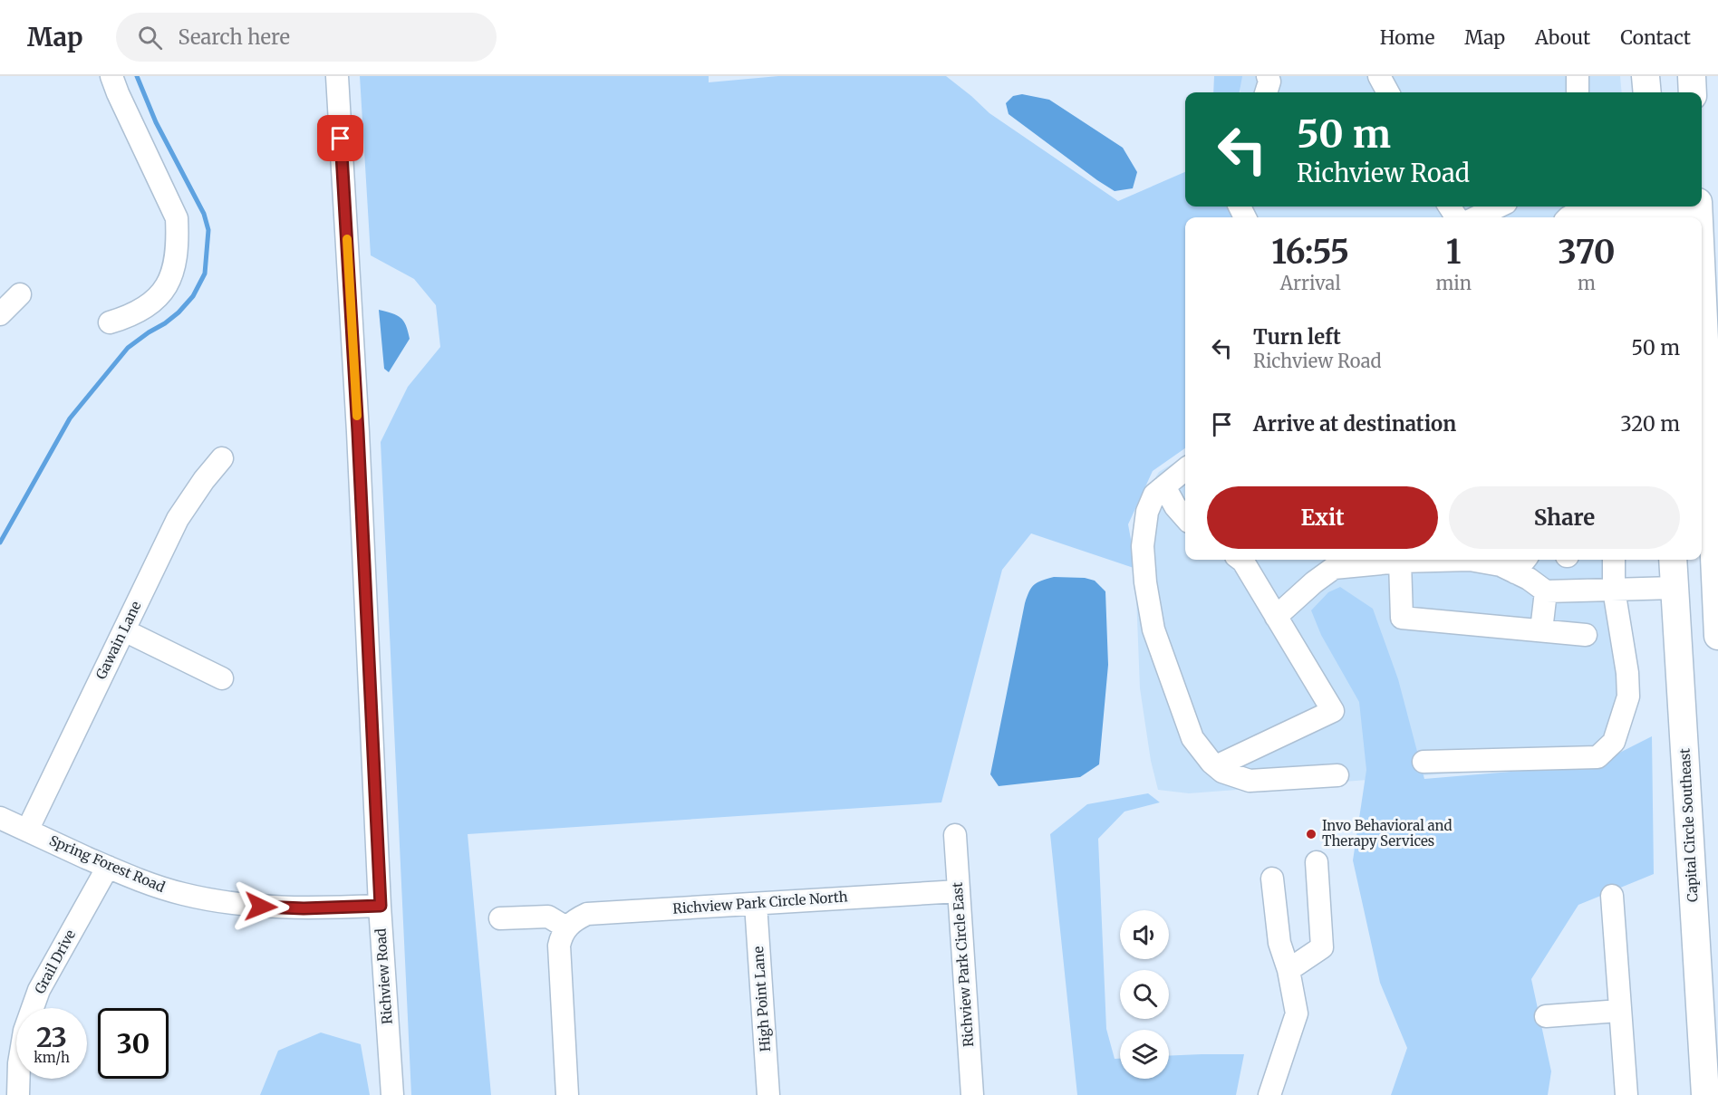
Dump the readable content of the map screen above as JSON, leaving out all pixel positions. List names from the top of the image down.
{
  "streets": {
    "main road": ["Capital Circle Southeast"],
    "street": [
      "Gawain Lane",
      "Spring Forest Road",
      "Richview Park Circle North",
      "Grail Drive",
      "Richview Park Circle East",
      "Richview Road",
      "High Point Lane"
    ]
  },
  "crossings": [
    ["Gawain Lane", "Spring Forest Road"],
    ["Spring Forest Road", "Grail Drive"],
    ["Spring Forest Road", "Richview Road"],
    ["Richview Park Circle North", "Richview Park Circle East"],
    ["Richview Park Circle North", "High Point Lane"]
  ],
  "places": ["Invo Behavioral and Therapy Services"],
  "page": {
    "header": "Map",
    "search": "Search here",
    "nav": [
      "Home",
      "Map",
      "About",
      "Contact"
    ],
    "turn": ["50 m", "Richview Road"],
    "eta": [
      "16:55",
      "Arrival",
      "1",
      "min",
      "370",
      "m"
    ],
    "list": [
      {
        "name": "Turn left",
        "note": "Richview Road",
        "value": "50 m"
      },
      {
        "name": "Arrive at destination",
        "value": "320 m"
      }
    ],
    "buttons": ["Exit", "Share"],
    "speed": "23 km/h",
    "limit": "30"
  }
}
